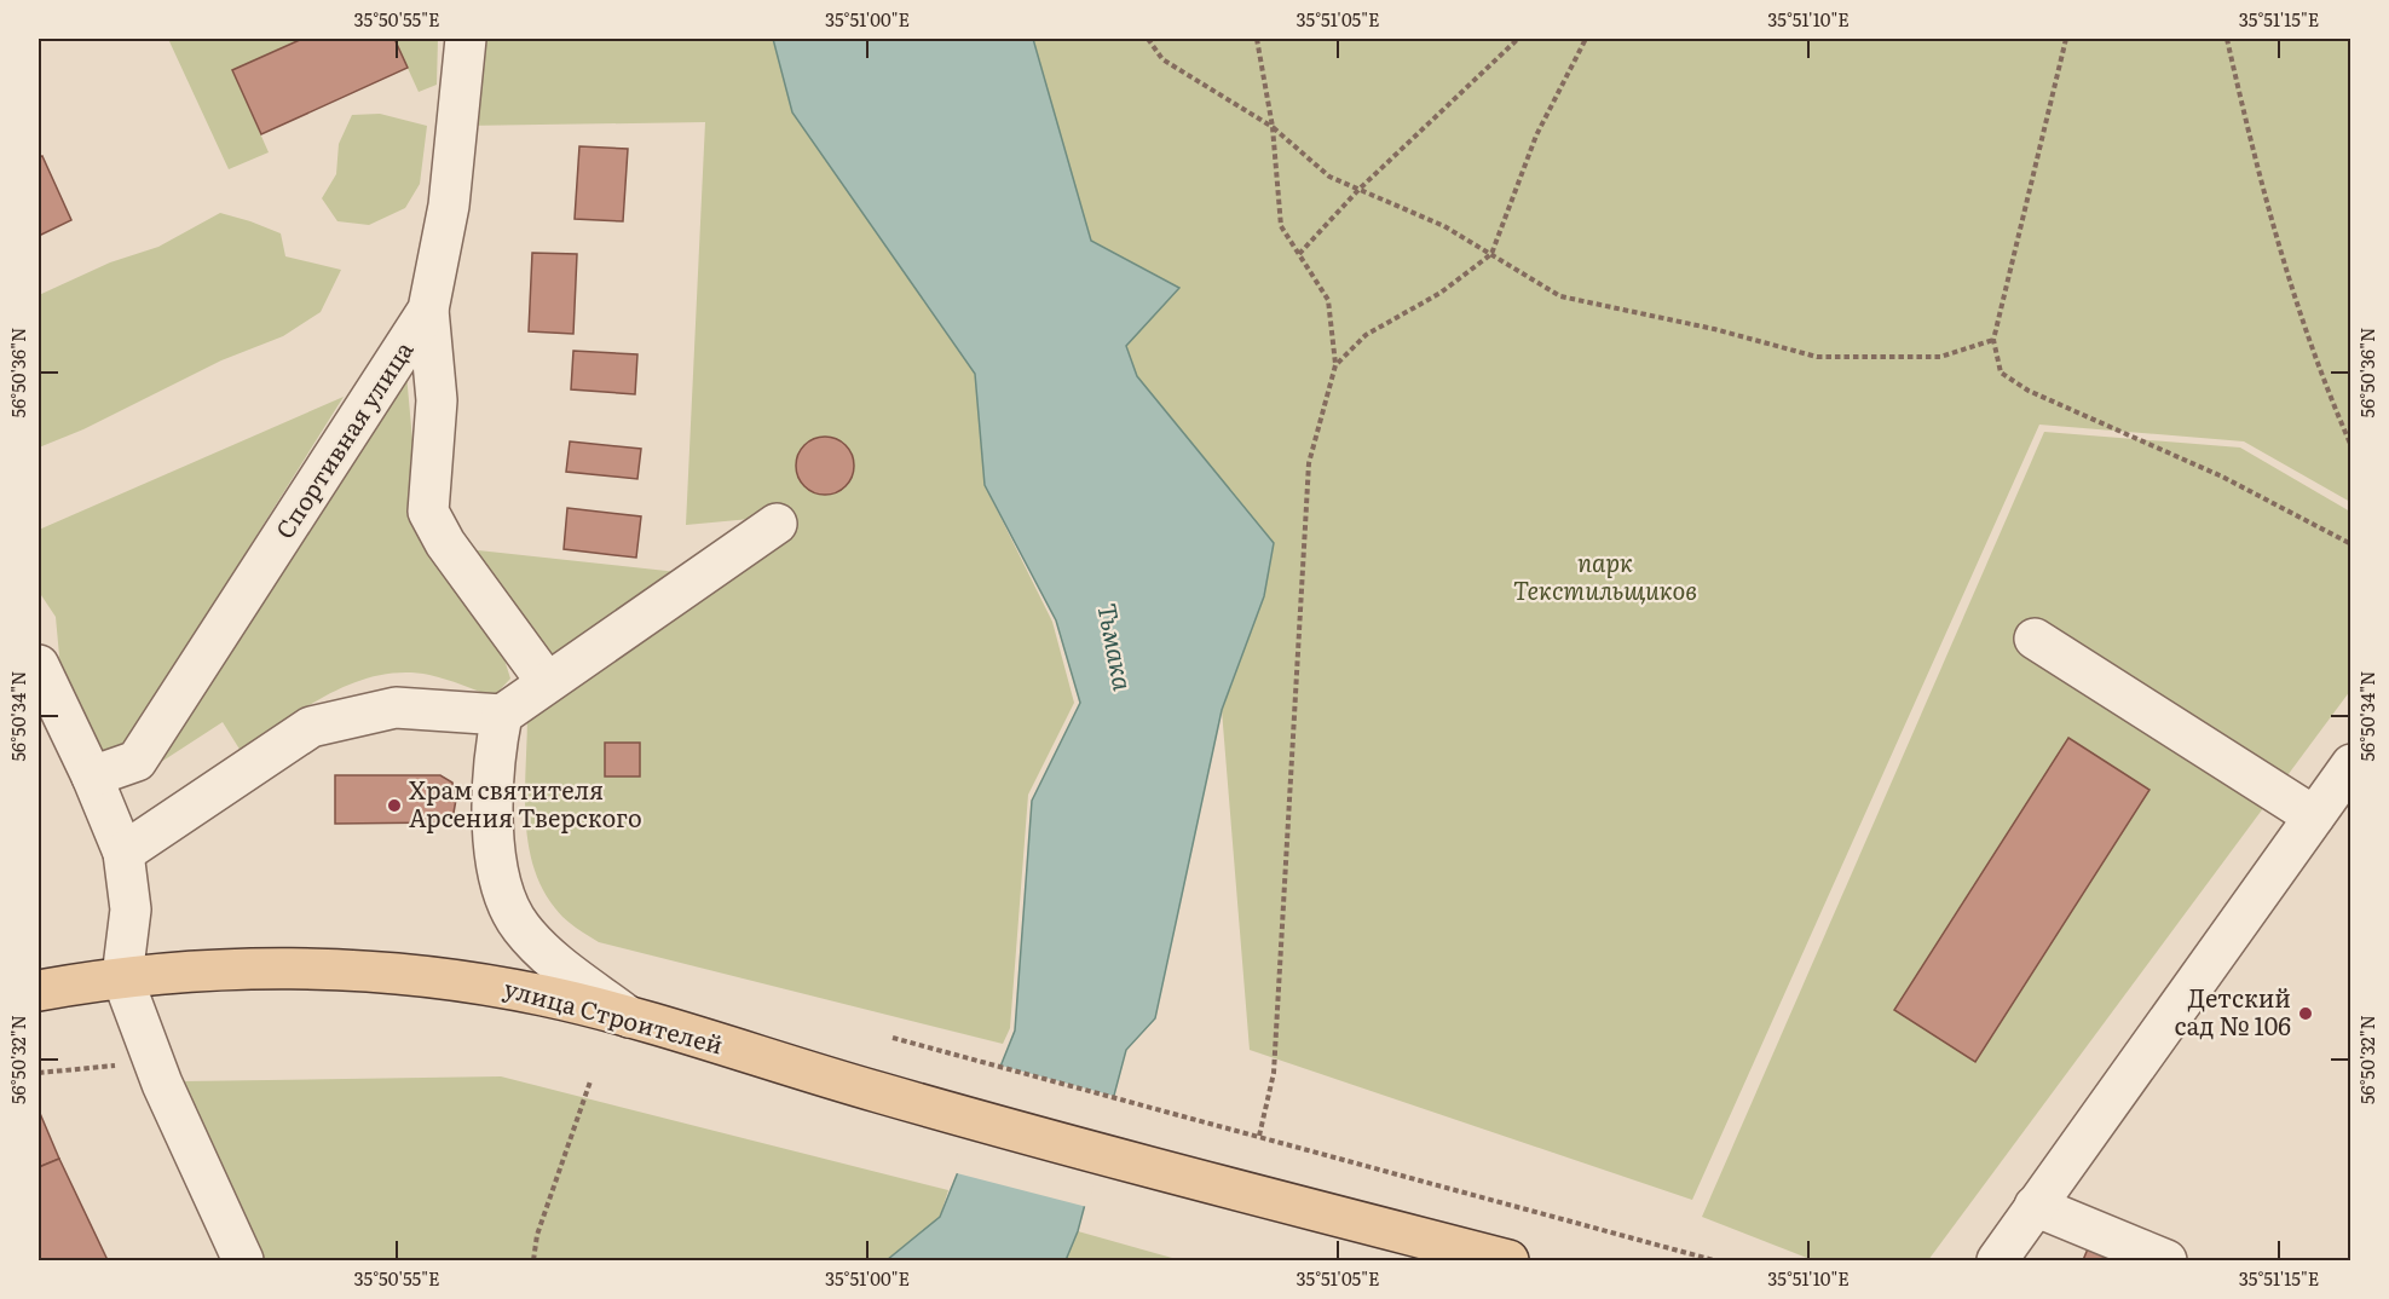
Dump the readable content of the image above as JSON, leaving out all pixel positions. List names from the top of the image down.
{
  "streets": {
    "main road": ["улица Строителей"],
    "street": ["Спортивная улица"]
  },
  "water": ["Тьмака"],
  "parks": ["парк Текстильщиков"],
  "places": ["Храм святителя Арсения Тверского", "Детский сад № 106"],
  "coordinates": [
    "35°50'55\"E",
    "35°51'00\"E",
    "35°51'05\"E",
    "35°51'10\"E",
    "35°51'15\"E",
    "56°50'36\"N",
    "56°50'34\"N",
    "56°50'32\"N"
  ]
}
